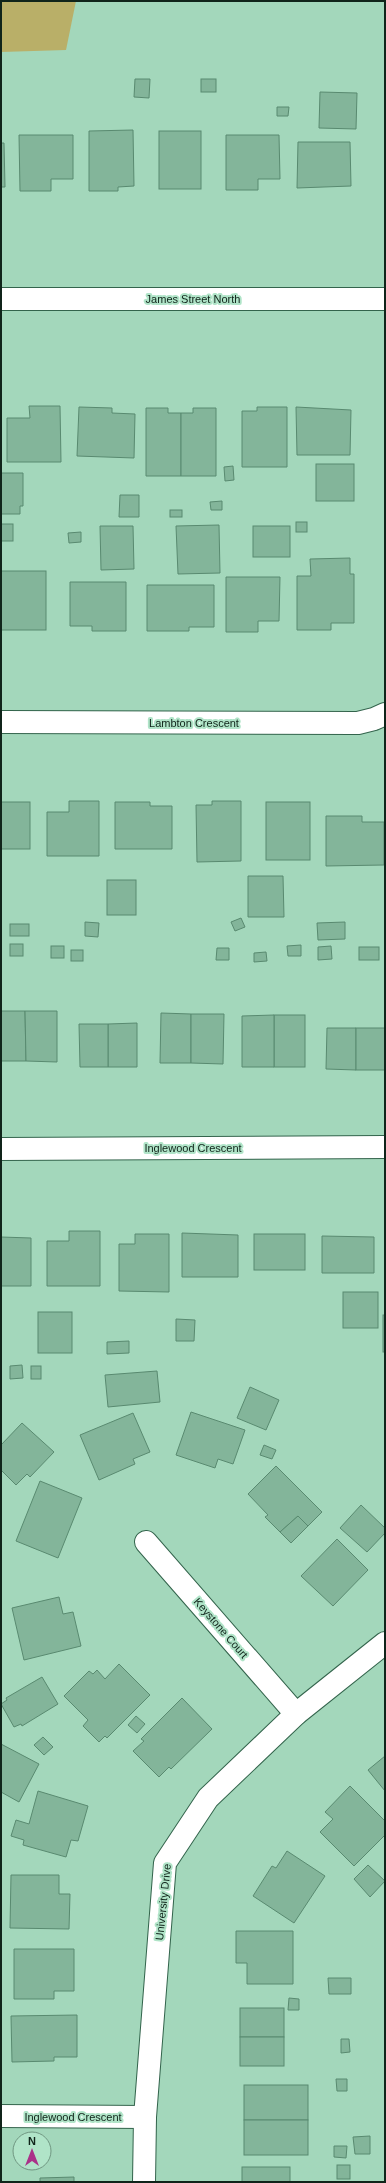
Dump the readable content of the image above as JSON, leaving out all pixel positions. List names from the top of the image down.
{
  "streets": {
    "street": [
      "James Street North",
      "Lambton Crescent",
      "Inglewood Crescent",
      "Keystone Court",
      "University Drive"
    ]
  },
  "crossings": [
    ["Inglewood Crescent", "University Drive"],
    ["Keystone Court", "University Drive"]
  ],
  "north": "top"
}
